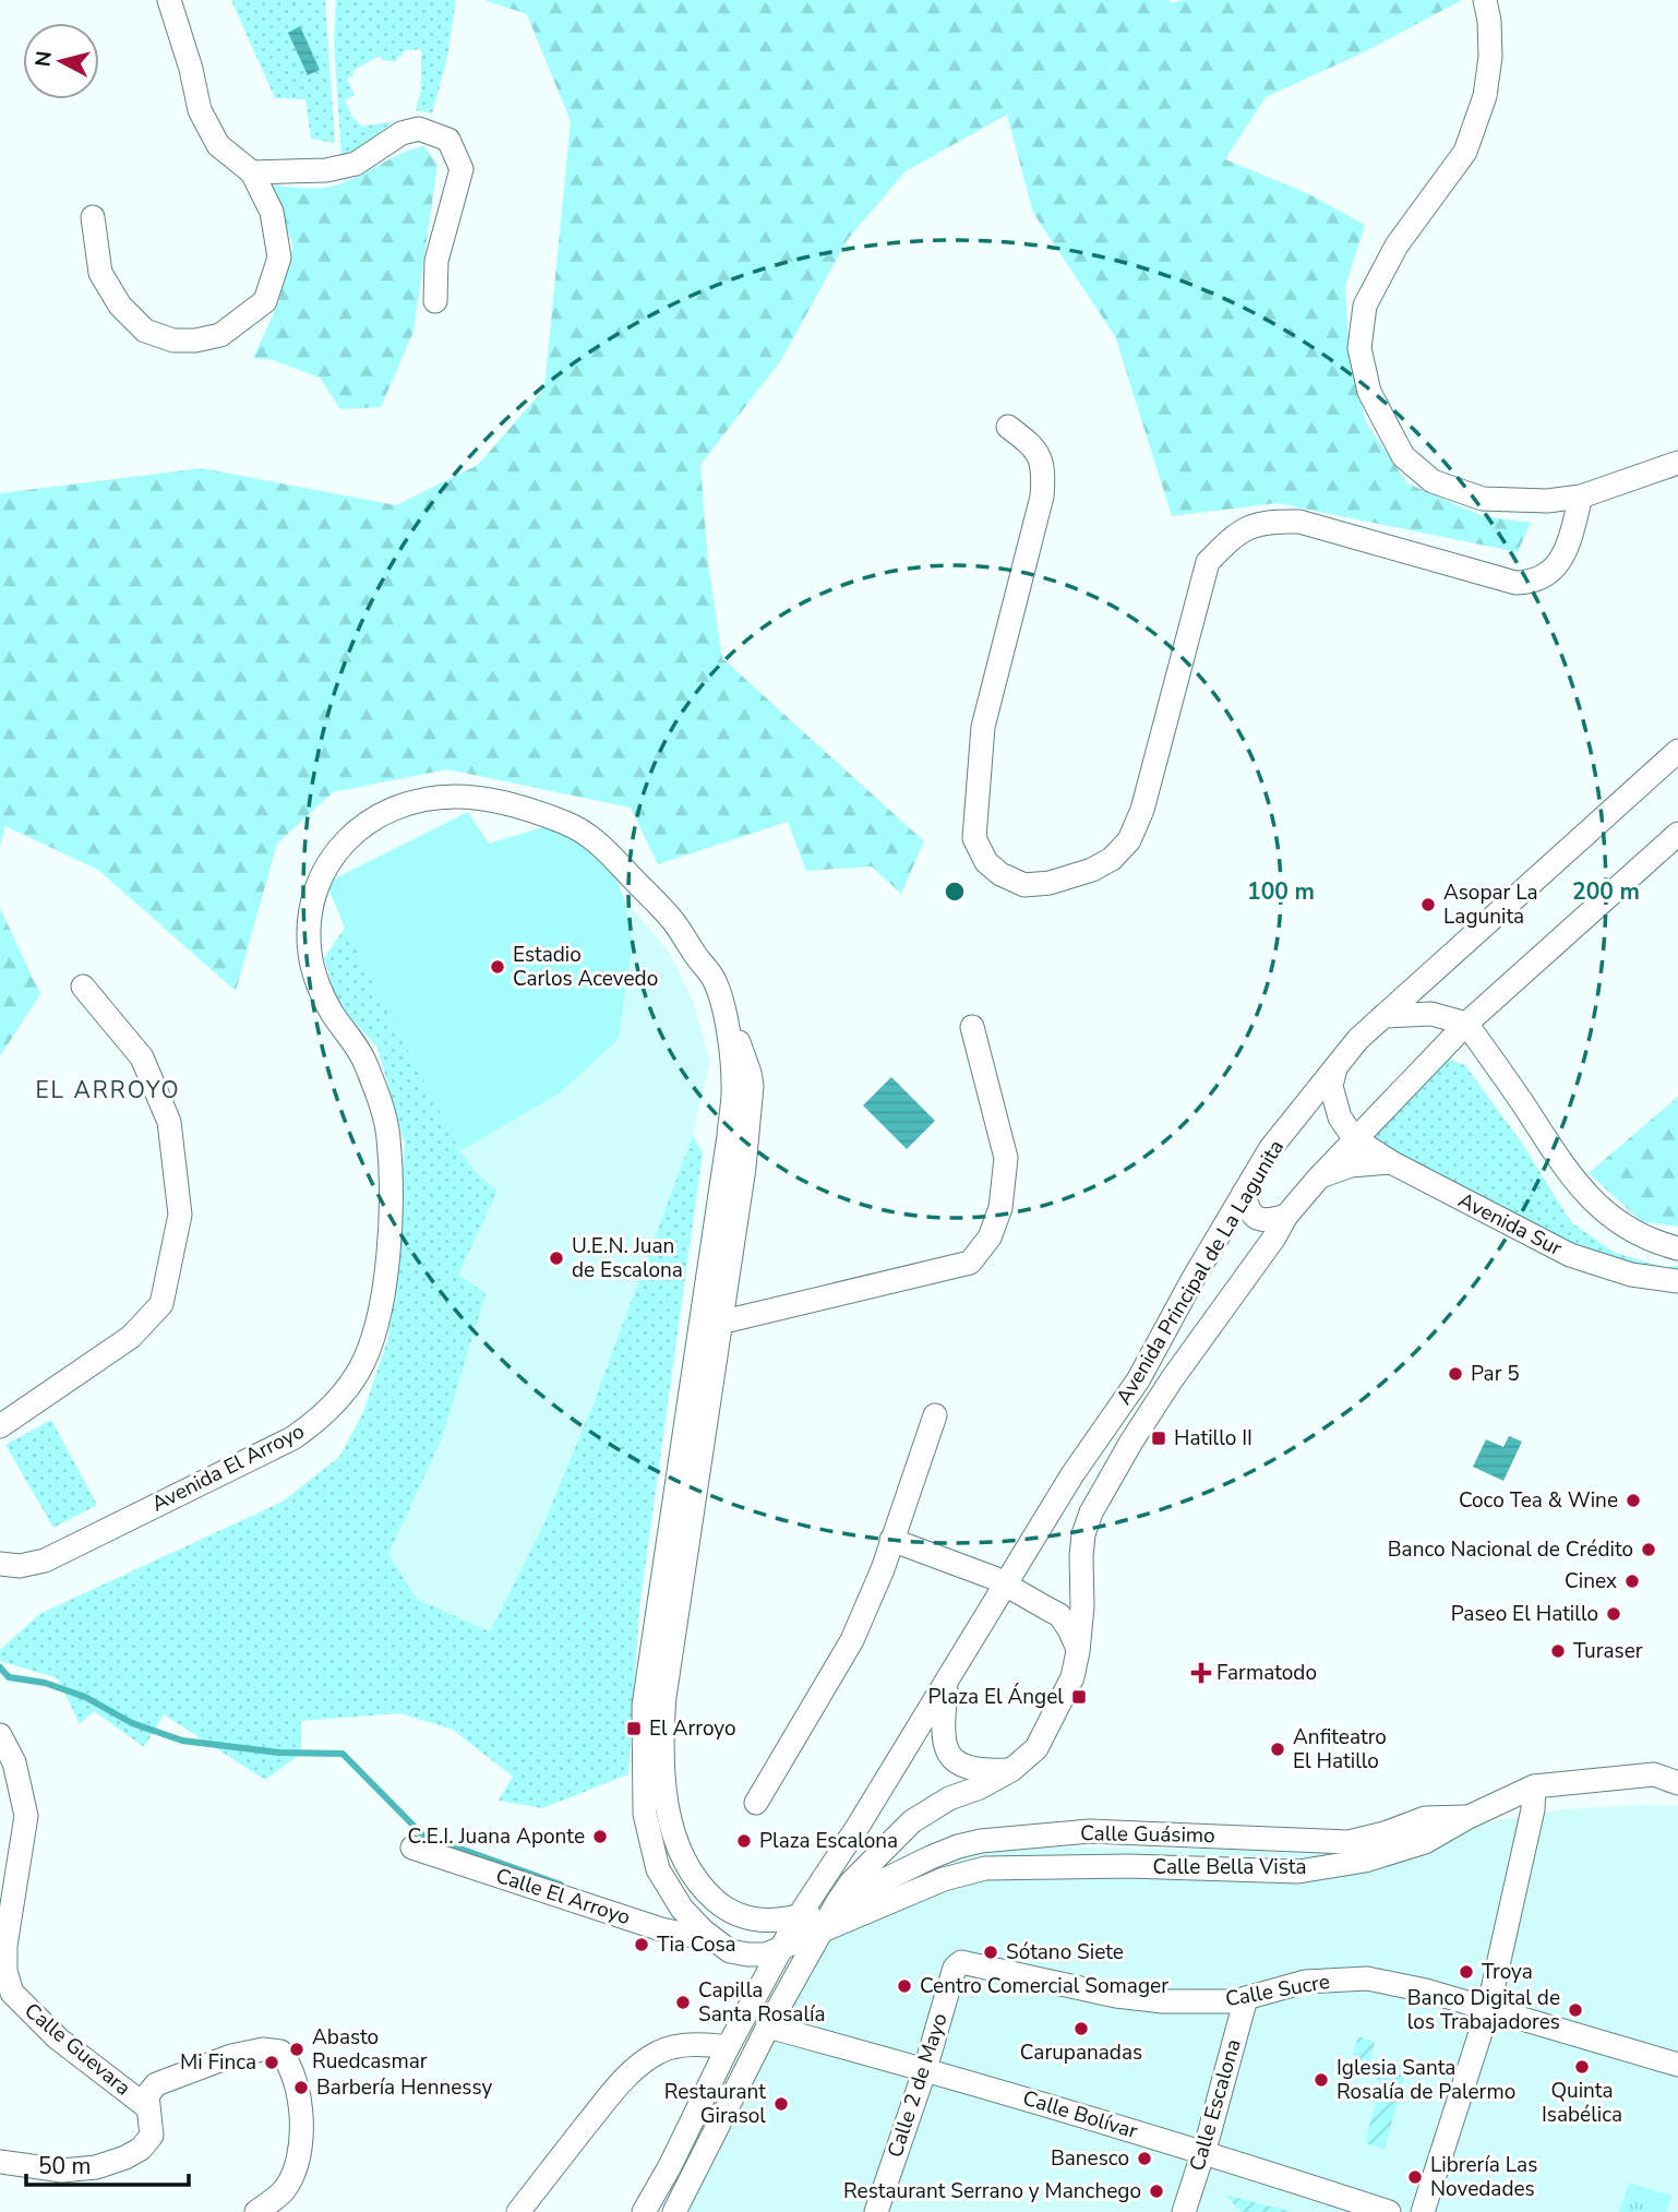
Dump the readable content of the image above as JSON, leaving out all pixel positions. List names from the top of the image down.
{
  "streets": {
    "street": [
      "Avenida Sur",
      "Avenida Principal de La Lagunita",
      "Avenida El Arroyo",
      "Calle Guásimo",
      "Calle Bella Vista",
      "Calle El Arroyo",
      "Calle Sucre",
      "Calle Guevara",
      "Calle 2 de Mayo",
      "Calle Escalona",
      "Calle Bolívar"
    ]
  },
  "crossings": [
    ["Avenida Sur", "Avenida Principal de La Lagunita"],
    ["Avenida Principal de La Lagunita", "Avenida El Arroyo"],
    ["Avenida Principal de La Lagunita", "Calle Guásimo"],
    ["Avenida Principal de La Lagunita", "Calle Bella Vista"],
    ["Avenida Principal de La Lagunita", "Calle Bolívar"],
    ["Avenida El Arroyo", "Calle Guásimo"],
    ["Avenida El Arroyo", "Calle Bella Vista"],
    ["Avenida El Arroyo", "Calle El Arroyo"],
    ["Calle Guásimo", "Calle Bella Vista"],
    ["Calle Sucre", "Calle 2 de Mayo"],
    ["Calle Sucre", "Calle Escalona"],
    ["Calle 2 de Mayo", "Calle Bolívar"],
    ["Calle Escalona", "Calle Bolívar"]
  ],
  "districts": ["EL ARROYO"],
  "places": {
    "other": [
      "Asopar La Lagunita",
      "Estadio Carlos Acevedo",
      "U.E.N. Juan de Escalona",
      "Par 5",
      "Coco Tea & Wine",
      "Banco Nacional de Crédito",
      "Cinex",
      "Paseo El Hatillo",
      "Turaser",
      "Anfiteatro El Hatillo",
      "C.E.I. Juana Aponte",
      "Plaza Escalona",
      "Tia Cosa",
      "Sótano Siete",
      "Troya",
      "Centro Comercial Somager",
      "Capilla Santa Rosalía",
      "Banco Digital de los Trabajadores",
      "Carupanadas",
      "Abasto Ruedcasmar",
      "Mi Finca",
      "Quinta Isabélica",
      "Iglesia Santa Rosalía de Palermo",
      "Barbería Hennessy",
      "Restaurant Girasol",
      "Banesco",
      "Librería Las Novedades",
      "Restaurant Serrano y Manchego"
    ],
    "transit": ["Hatillo II", "Plaza El Ángel", "El Arroyo"],
    "health": ["Farmatodo"]
  },
  "scale_bar": "50 m",
  "north": "left",
  "rings": ["100 m", "200 m"]
}
